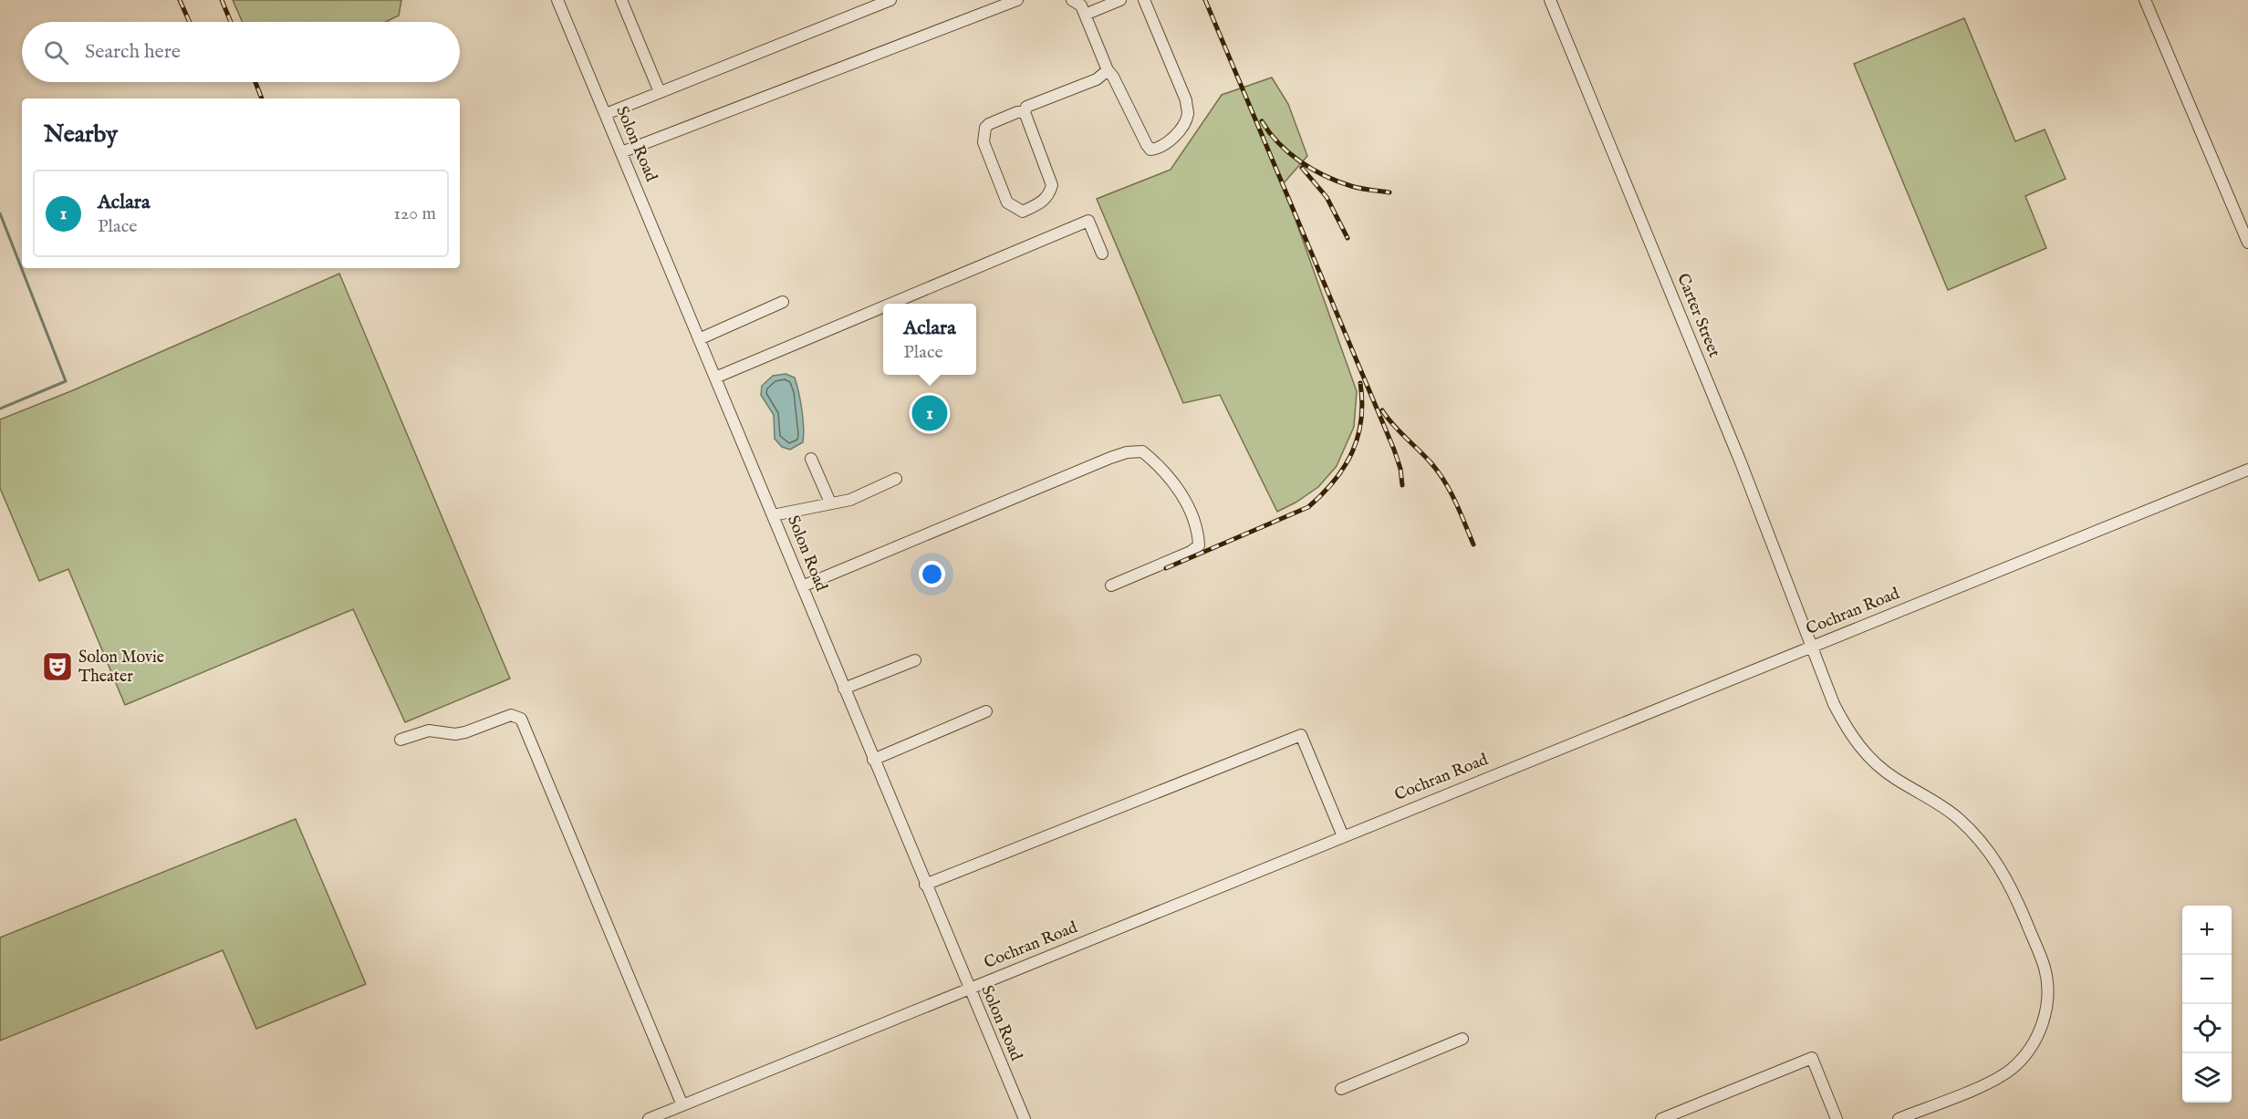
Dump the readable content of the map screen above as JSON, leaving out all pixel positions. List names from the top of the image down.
{
  "streets": {
    "street": ["Solon Road", "Carter Street", "Cochran Road"]
  },
  "crossings": [
    ["Solon Road", "Cochran Road"],
    ["Carter Street", "Cochran Road"]
  ],
  "places": {
    "theatre": ["Solon Movie Theater"]
  },
  "page": {
    "search": "Search here",
    "heading": "Nearby",
    "list": [
      {
        "mark": "1",
        "name": "Aclara",
        "note": "Place",
        "value": "120 m"
      }
    ],
    "popup": ["Aclara", "Place"],
    "pins": "1",
    "map_buttons": ["+", "−"]
  }
}
